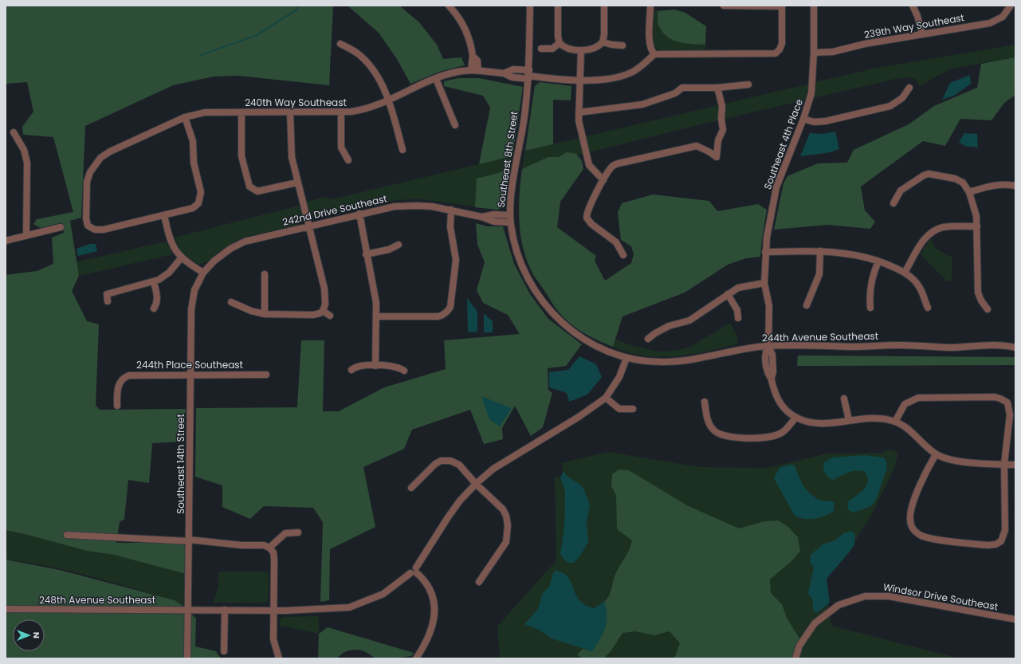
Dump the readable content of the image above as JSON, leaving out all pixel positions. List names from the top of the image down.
{
  "streets": {
    "street": [
      "239th Way Southeast",
      "240th Way Southeast",
      "Southeast 4th Place",
      "Southeast 8th Street",
      "242nd Drive Southeast",
      "244th Avenue Southeast",
      "244th Place Southeast",
      "Southeast 14th Street",
      "Windsor Drive Southeast",
      "248th Avenue Southeast"
    ]
  },
  "crossings": [
    ["239th Way Southeast", "Southeast 4th Place"],
    ["240th Way Southeast", "Southeast 8th Street"],
    ["Southeast 4th Place", "244th Avenue Southeast"],
    ["Southeast 8th Street", "242nd Drive Southeast"],
    ["Southeast 8th Street", "244th Avenue Southeast"],
    ["242nd Drive Southeast", "Southeast 14th Street"],
    ["244th Place Southeast", "Southeast 14th Street"],
    ["Southeast 14th Street", "248th Avenue Southeast"]
  ],
  "north": "right"
}
